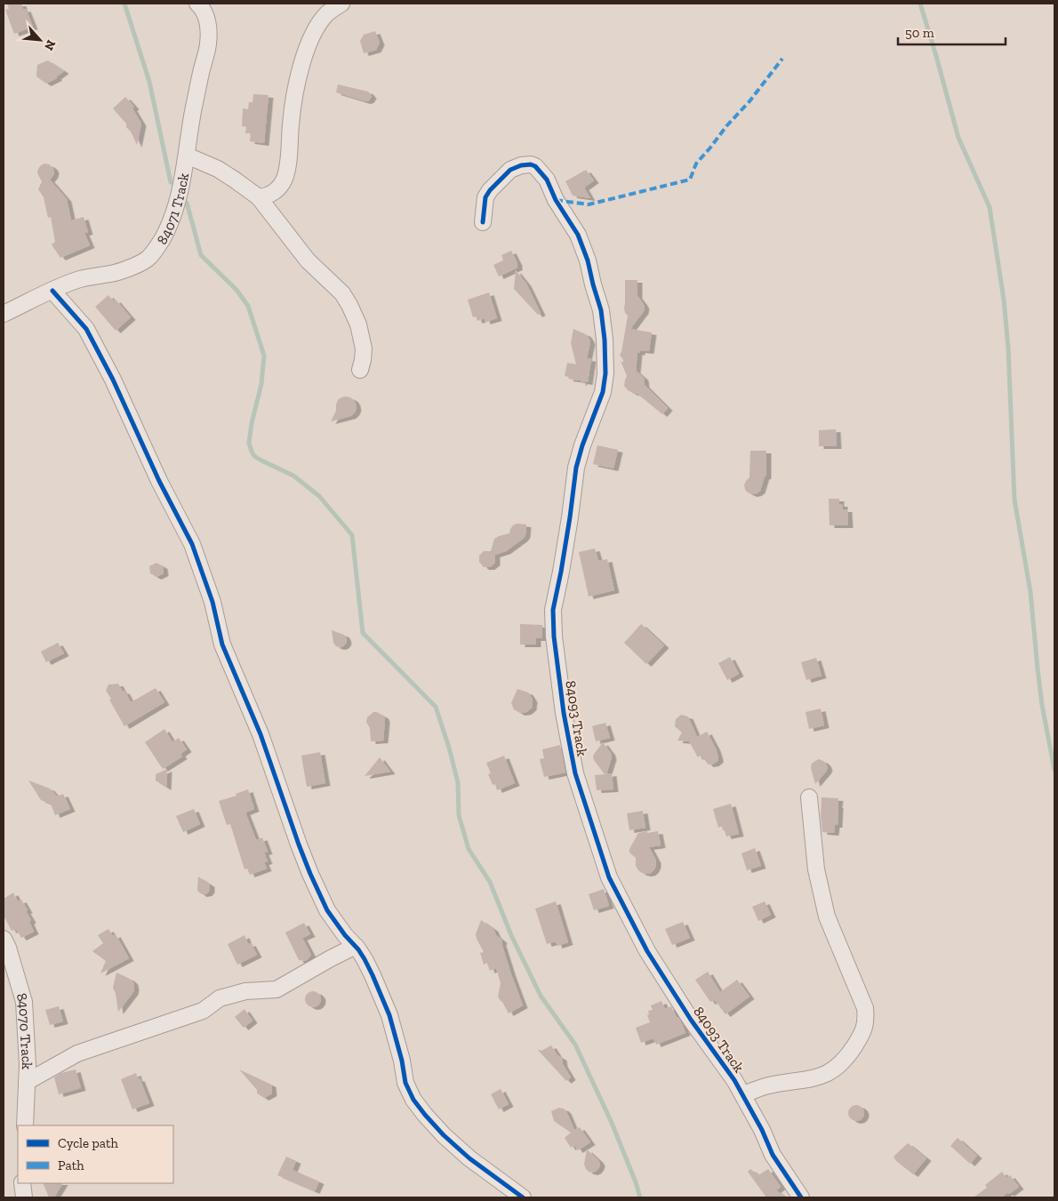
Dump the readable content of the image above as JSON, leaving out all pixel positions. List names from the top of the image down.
{
  "streets": {
    "street": ["84071 Track", "84093 Track", "84070 Track"]
  },
  "legend": ["Cycle path", "Path"],
  "scale_bar": "50 m",
  "north": "bottom right"
}
